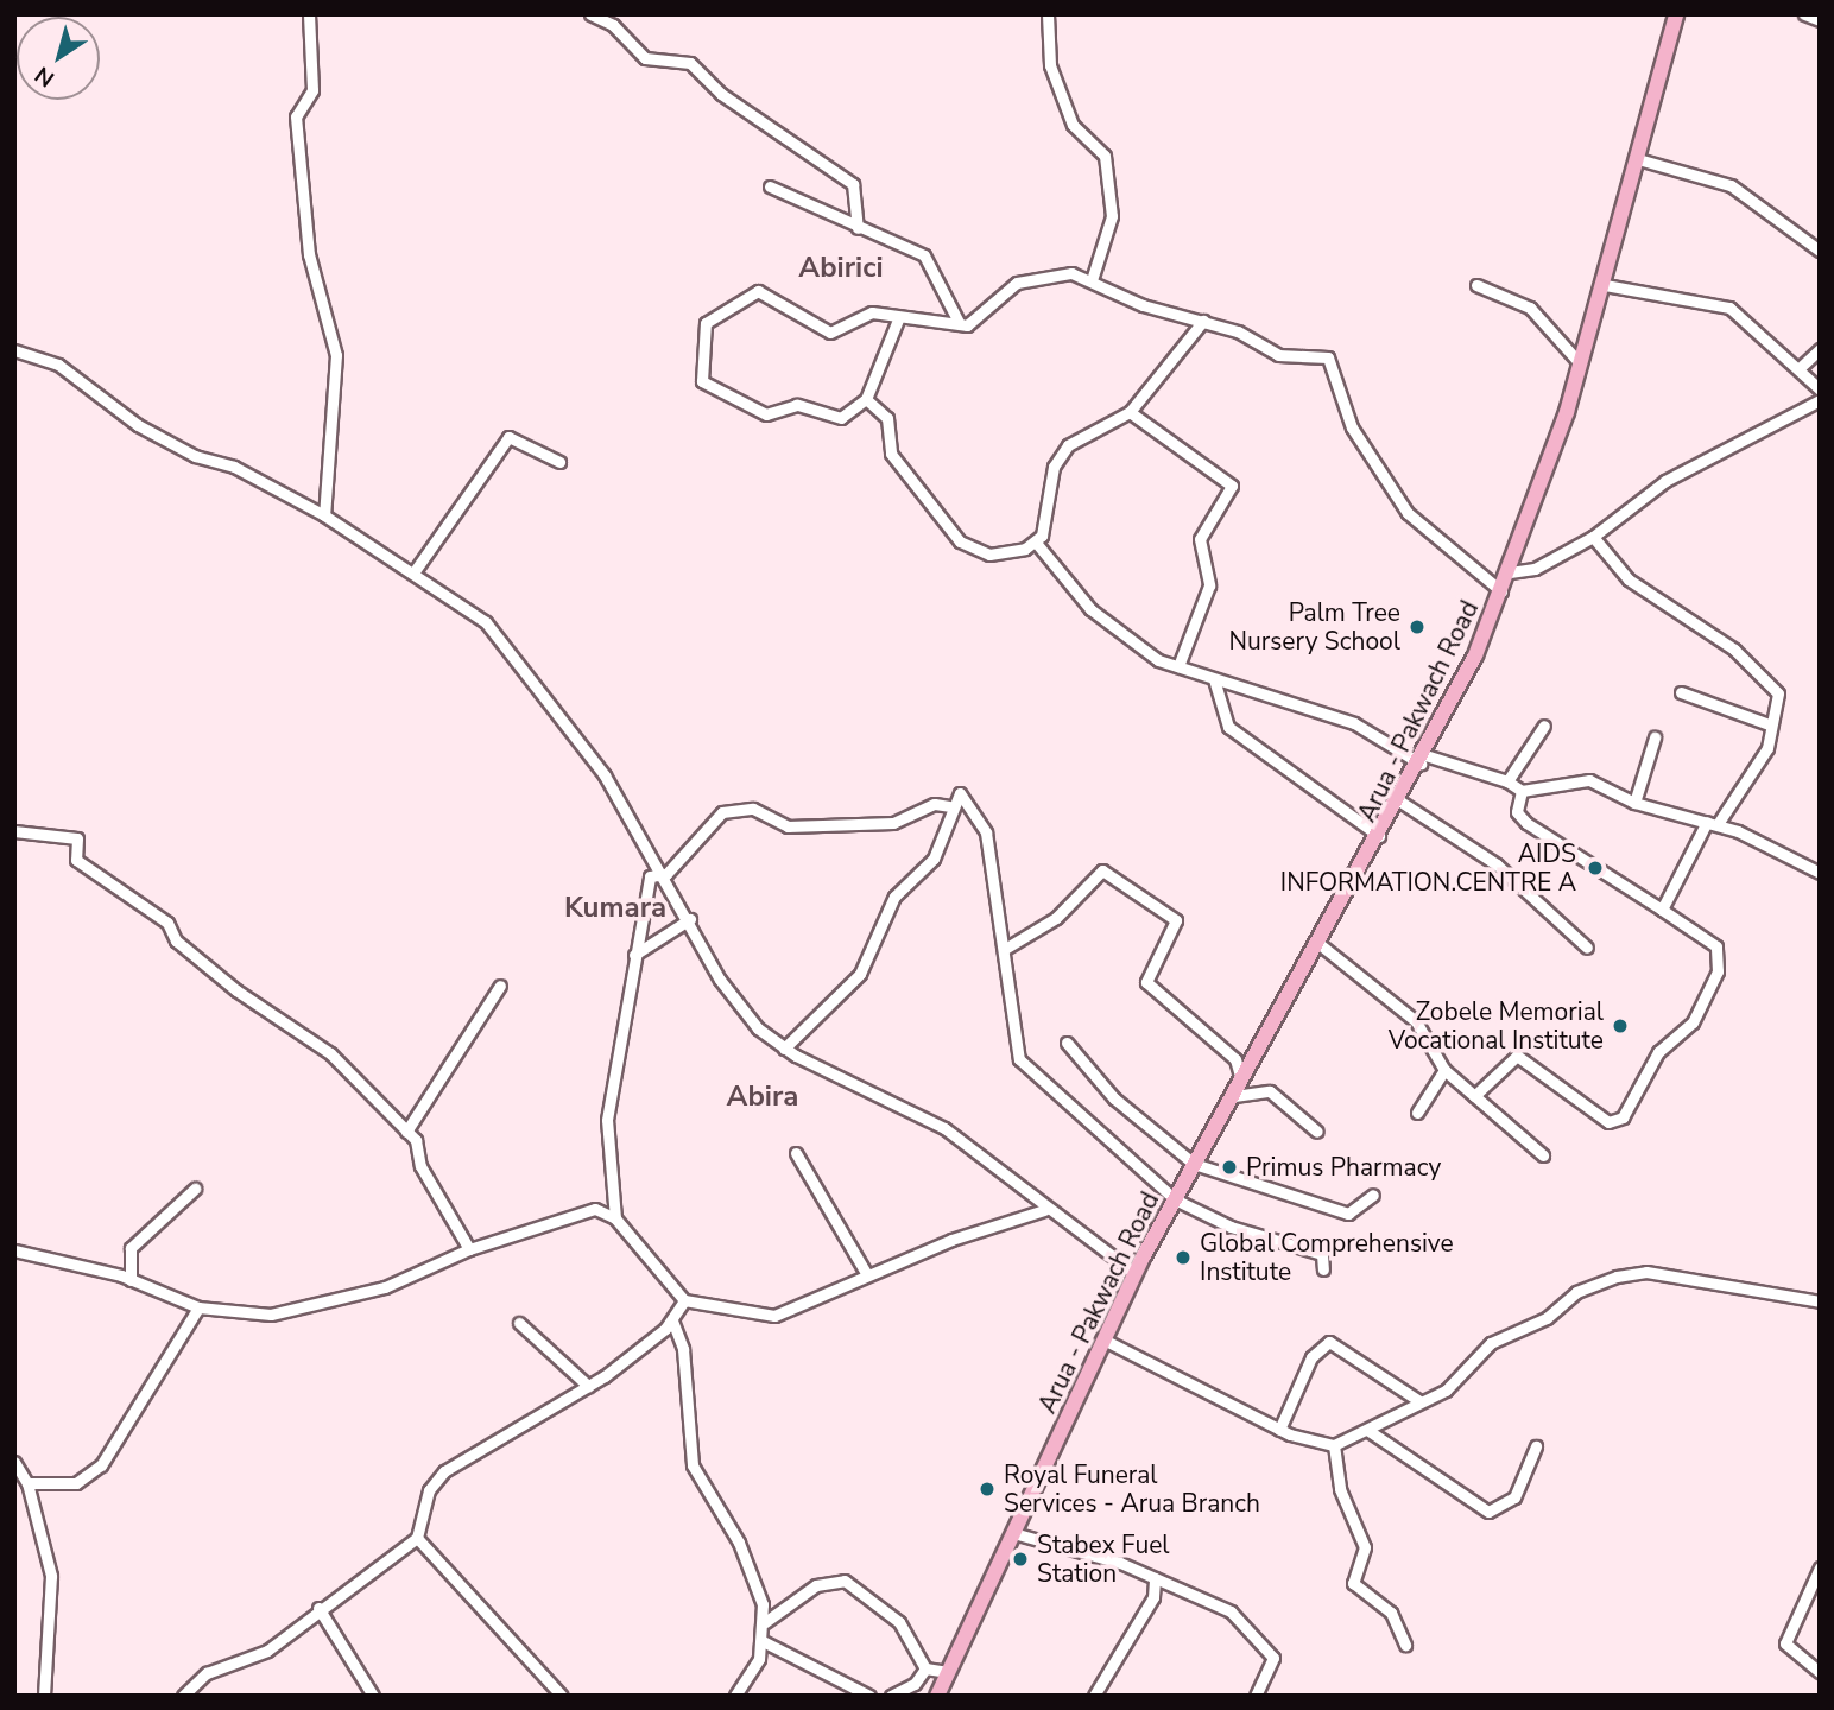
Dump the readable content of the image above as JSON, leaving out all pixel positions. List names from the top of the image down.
{
  "streets": {
    "main road": ["Arua - Pakwach Road"]
  },
  "districts": ["Abirici", "Kumara", "Abira"],
  "places": [
    "Palm Tree Nursery School",
    "AIDS INFORMATION.CENTRE A",
    "Zobele Memorial Vocational Institute",
    "Primus Pharmacy",
    "Global Comprehensive Institute",
    "Royal Funeral Services - Arua Branch",
    "Stabex Fuel Station"
  ],
  "north": "bottom left"
}
